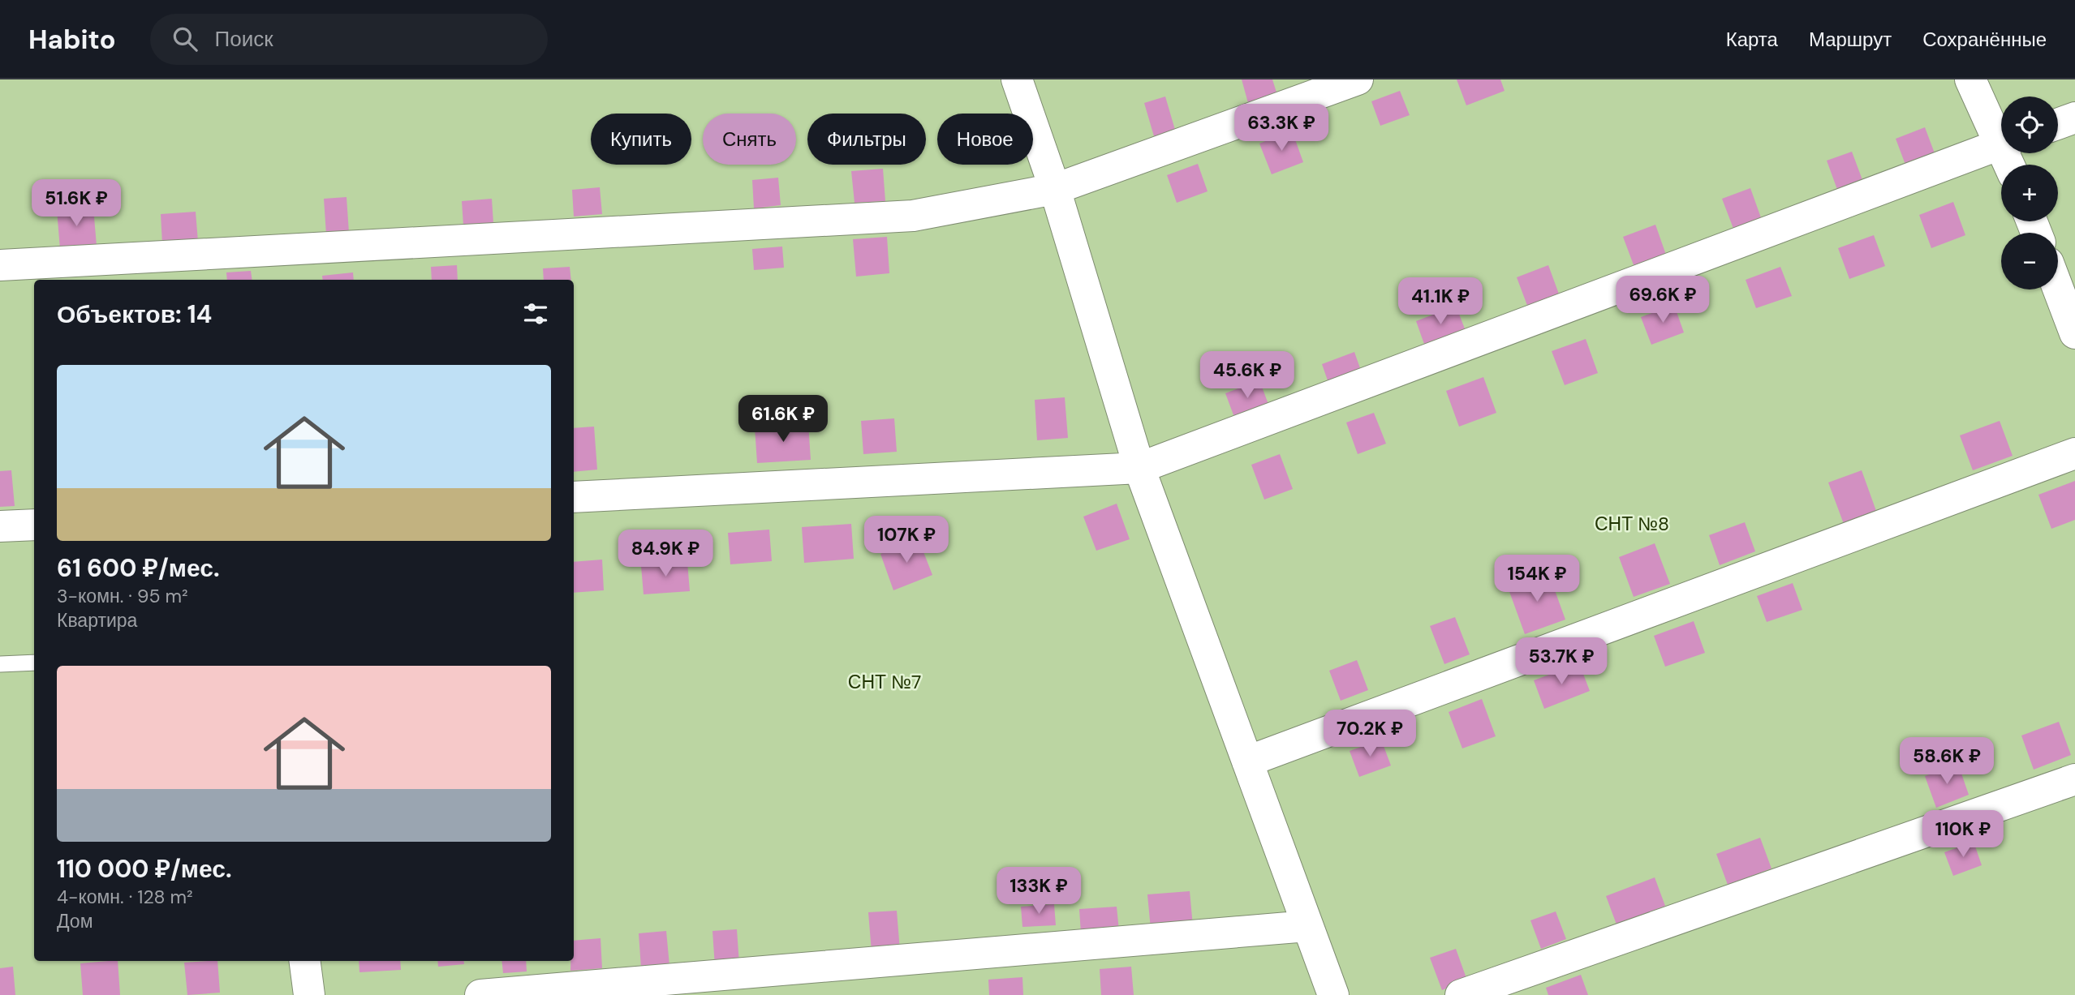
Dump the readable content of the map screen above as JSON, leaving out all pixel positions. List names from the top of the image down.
{
  "parks": ["СНТ №8", "СНТ №7"],
  "page": {
    "header": "Habito",
    "search": "Поиск",
    "nav": ["Карта", "Маршрут", "Сохранённые"],
    "map_buttons": ["+", "−"],
    "price": [
      "63.3K ₽",
      "51.6K ₽",
      "69.6K ₽",
      "41.1K ₽",
      "45.6K ₽",
      "61.6K ₽",
      "107K ₽",
      "84.9K ₽",
      "154K ₽",
      "53.7K ₽",
      "70.2K ₽",
      "58.6K ₽",
      "110K ₽",
      "133K ₽"
    ],
    "chip": [
      "Купить",
      "Снять",
      "Фильтры",
      "Новое"
    ],
    "heading": "Объектов: 14",
    "list": [
      {
        "name": "61 600 ₽/мес.",
        "note": "3-комн. · 95 m² · Квартира"
      },
      {
        "name": "110 000 ₽/мес.",
        "note": "4-комн. · 128 m² · Дом"
      }
    ]
  }
}
